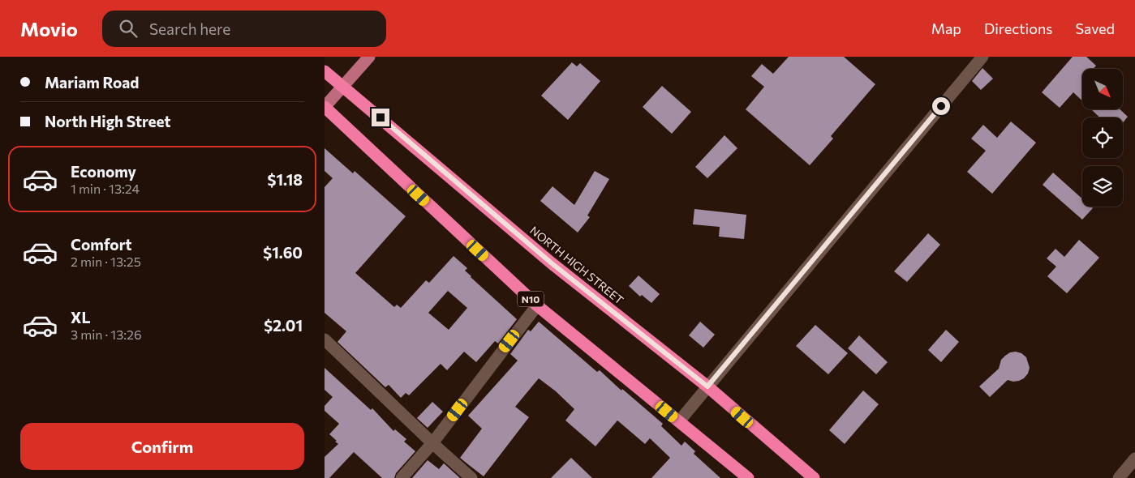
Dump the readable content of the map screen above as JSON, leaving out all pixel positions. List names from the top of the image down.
{
  "streets": {
    "highway": ["NORTH HIGH STREET", "N10"]
  },
  "north": "bottom right",
  "page": {
    "header": "Movio",
    "search": "Search here",
    "nav": ["Map", "Directions", "Saved"],
    "banner": ["Mariam Road", "North High Street"],
    "list": [
      {
        "name": "Economy",
        "note": "1 min · 13:24",
        "value": "$1.18"
      },
      {
        "name": "Comfort",
        "note": "2 min · 13:25",
        "value": "$1.60"
      },
      {
        "name": "XL",
        "note": "3 min · 13:26",
        "value": "$2.01"
      }
    ],
    "buttons": "Confirm"
  }
}
